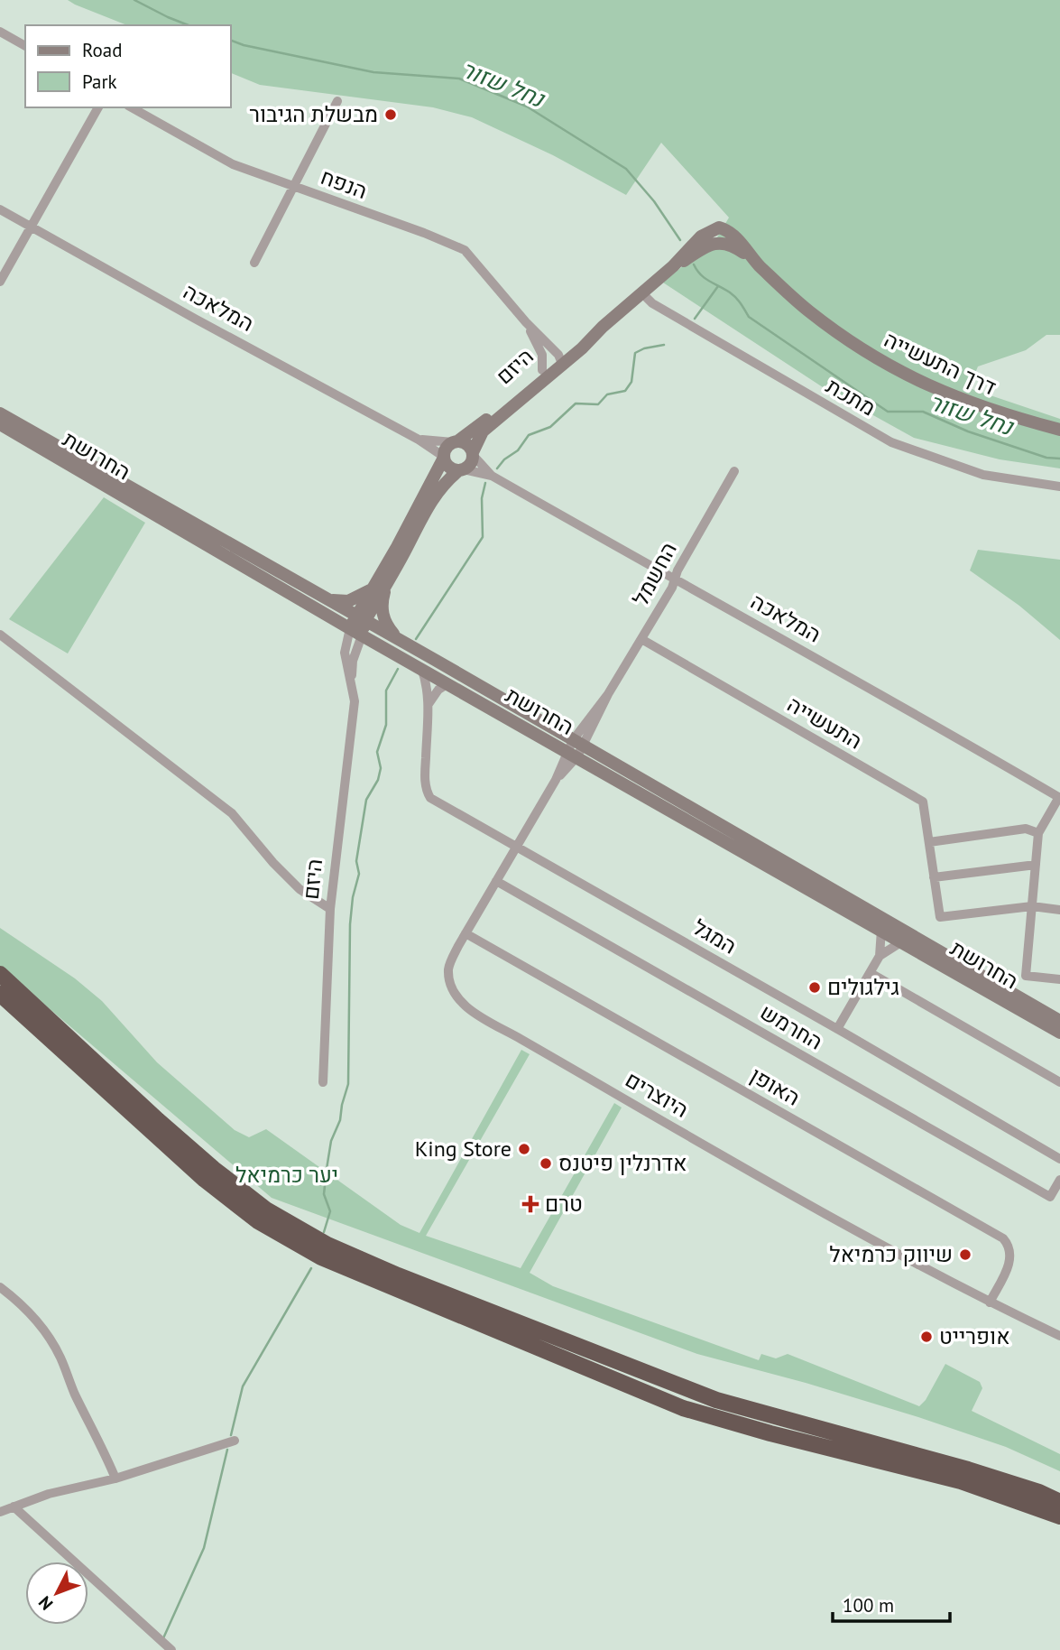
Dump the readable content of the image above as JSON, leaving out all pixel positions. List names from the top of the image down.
{
  "streets": {
    "street": [
      "הנפח",
      "המלאכה",
      "דרך התעשייה",
      "היזם",
      "מתכת",
      "החרושת",
      "החשמל",
      "התעשייה",
      "המגל",
      "החרמש",
      "האופן",
      "היוצרים"
    ]
  },
  "crossings": [
    ["הנפח", "היזם"],
    ["המלאכה", "היזם"],
    ["המלאכה", "החשמל"],
    ["דרך התעשייה", "היזם"],
    ["דרך התעשייה", "מתכת"],
    ["היזם", "מתכת"],
    ["היזם", "החרושת"],
    ["החרושת", "החשמל"],
    ["החרושת", "המגל"],
    ["החרושת", "היוצרים"],
    ["החשמל", "התעשייה"],
    ["החשמל", "היוצרים"],
    ["המגל", "היוצרים"],
    ["החרמש", "היוצרים"],
    ["האופן", "היוצרים"]
  ],
  "water": ["נחל שזור"],
  "parks": ["יער כרמיאל"],
  "places": {
    "other": [
      "מבשלת הגיבור",
      "גילגולים",
      "King Store",
      "אדרנלין פיטנס",
      "שיווק כרמיאל",
      "אופרייט"
    ],
    "health": ["טרם"]
  },
  "legend": ["Road", "Park"],
  "scale_bar": "100 m",
  "north": "bottom left"
}
